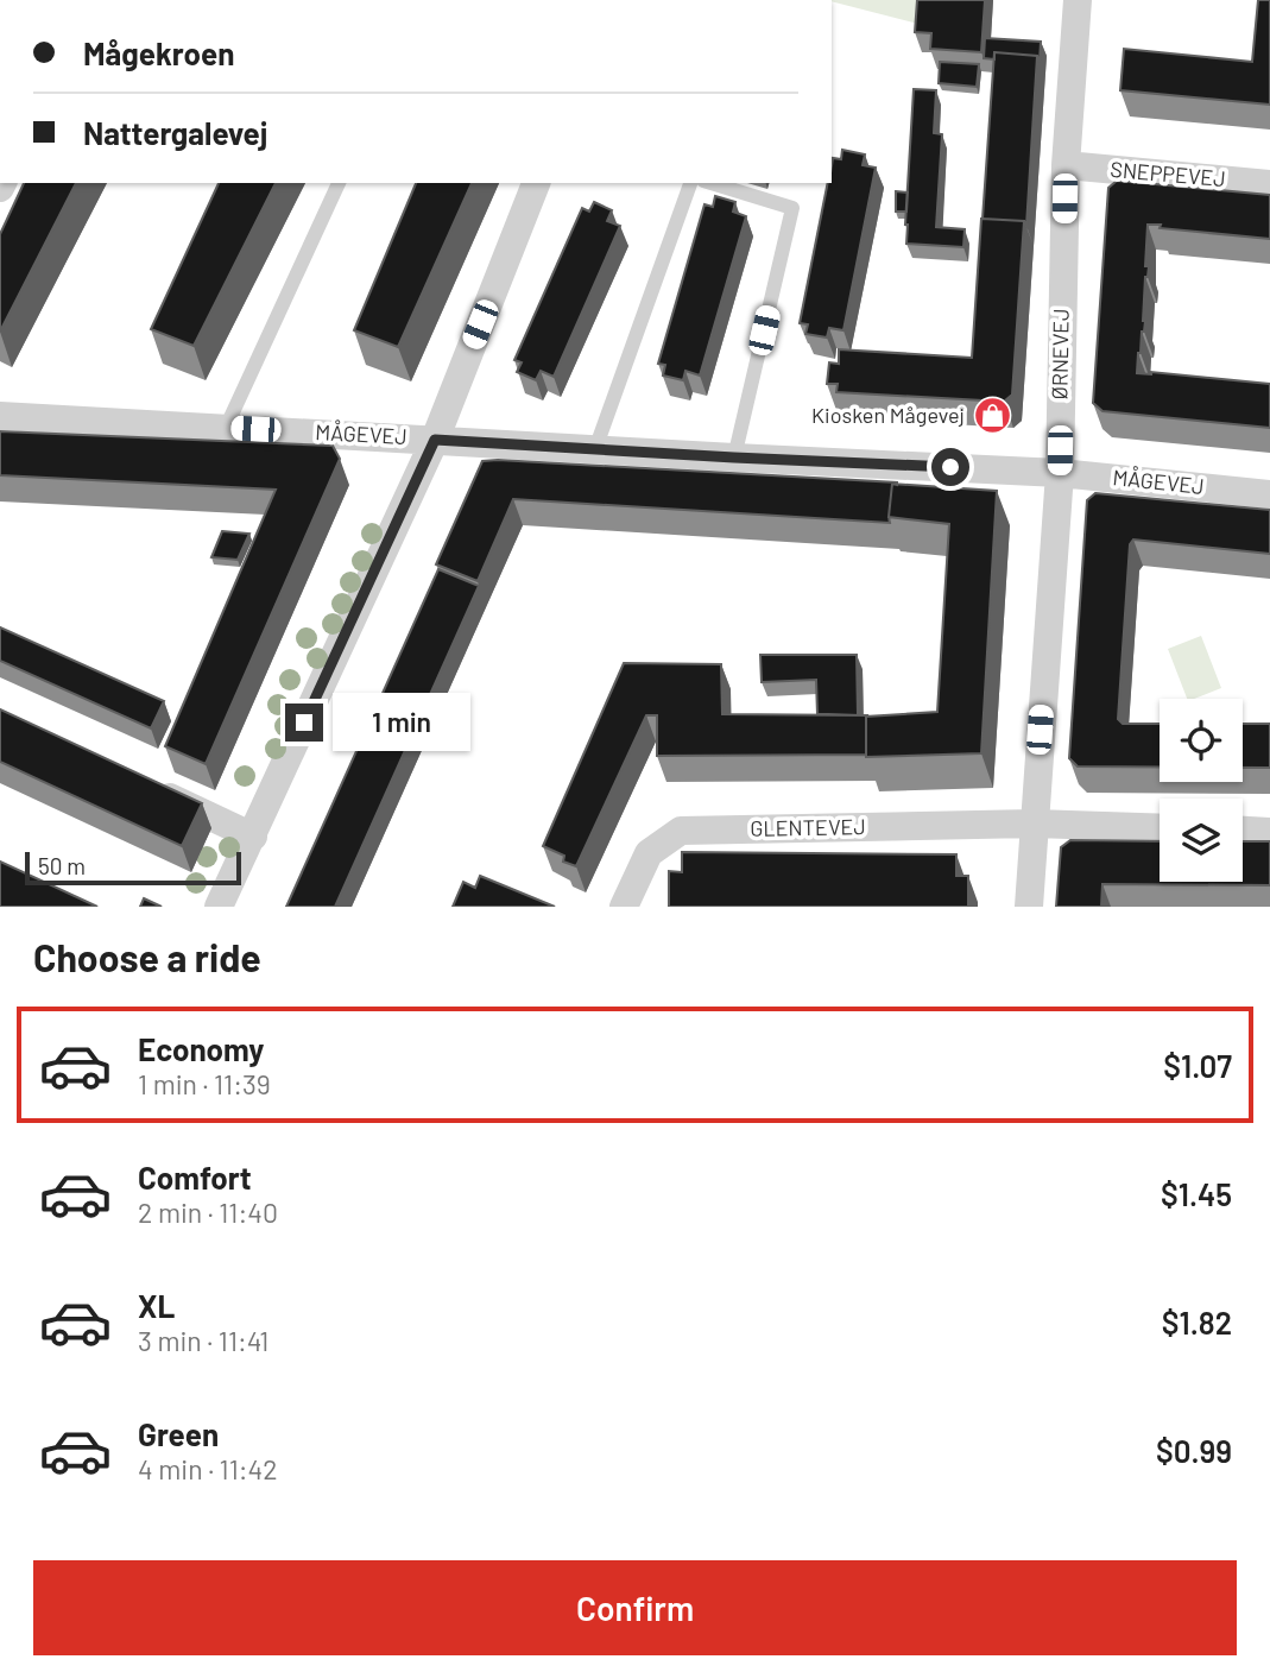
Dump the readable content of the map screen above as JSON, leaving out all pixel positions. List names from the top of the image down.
{
  "streets": {
    "street": [
      "SNEPPEVEJ",
      "ØRNEVEJ",
      "MÅGEVEJ",
      "GLENTEVEJ"
    ]
  },
  "crossings": [
    ["SNEPPEVEJ", "ØRNEVEJ"],
    ["ØRNEVEJ", "MÅGEVEJ"],
    ["ØRNEVEJ", "GLENTEVEJ"]
  ],
  "places": {
    "shop": ["Kiosken Mågevej"]
  },
  "scale_bar": "50 m",
  "page": {
    "banner": ["Mågekroen", "Nattergalevej"],
    "bubble": "1 min",
    "scale": "50 m",
    "heading": "Choose a ride",
    "list": [
      {
        "name": "Economy",
        "note": "1 min · 11:39",
        "value": "$1.07"
      },
      {
        "name": "Comfort",
        "note": "2 min · 11:40",
        "value": "$1.45"
      },
      {
        "name": "XL",
        "note": "3 min · 11:41",
        "value": "$1.82"
      },
      {
        "name": "Green",
        "note": "4 min · 11:42",
        "value": "$0.99"
      }
    ],
    "buttons": "Confirm"
  }
}
